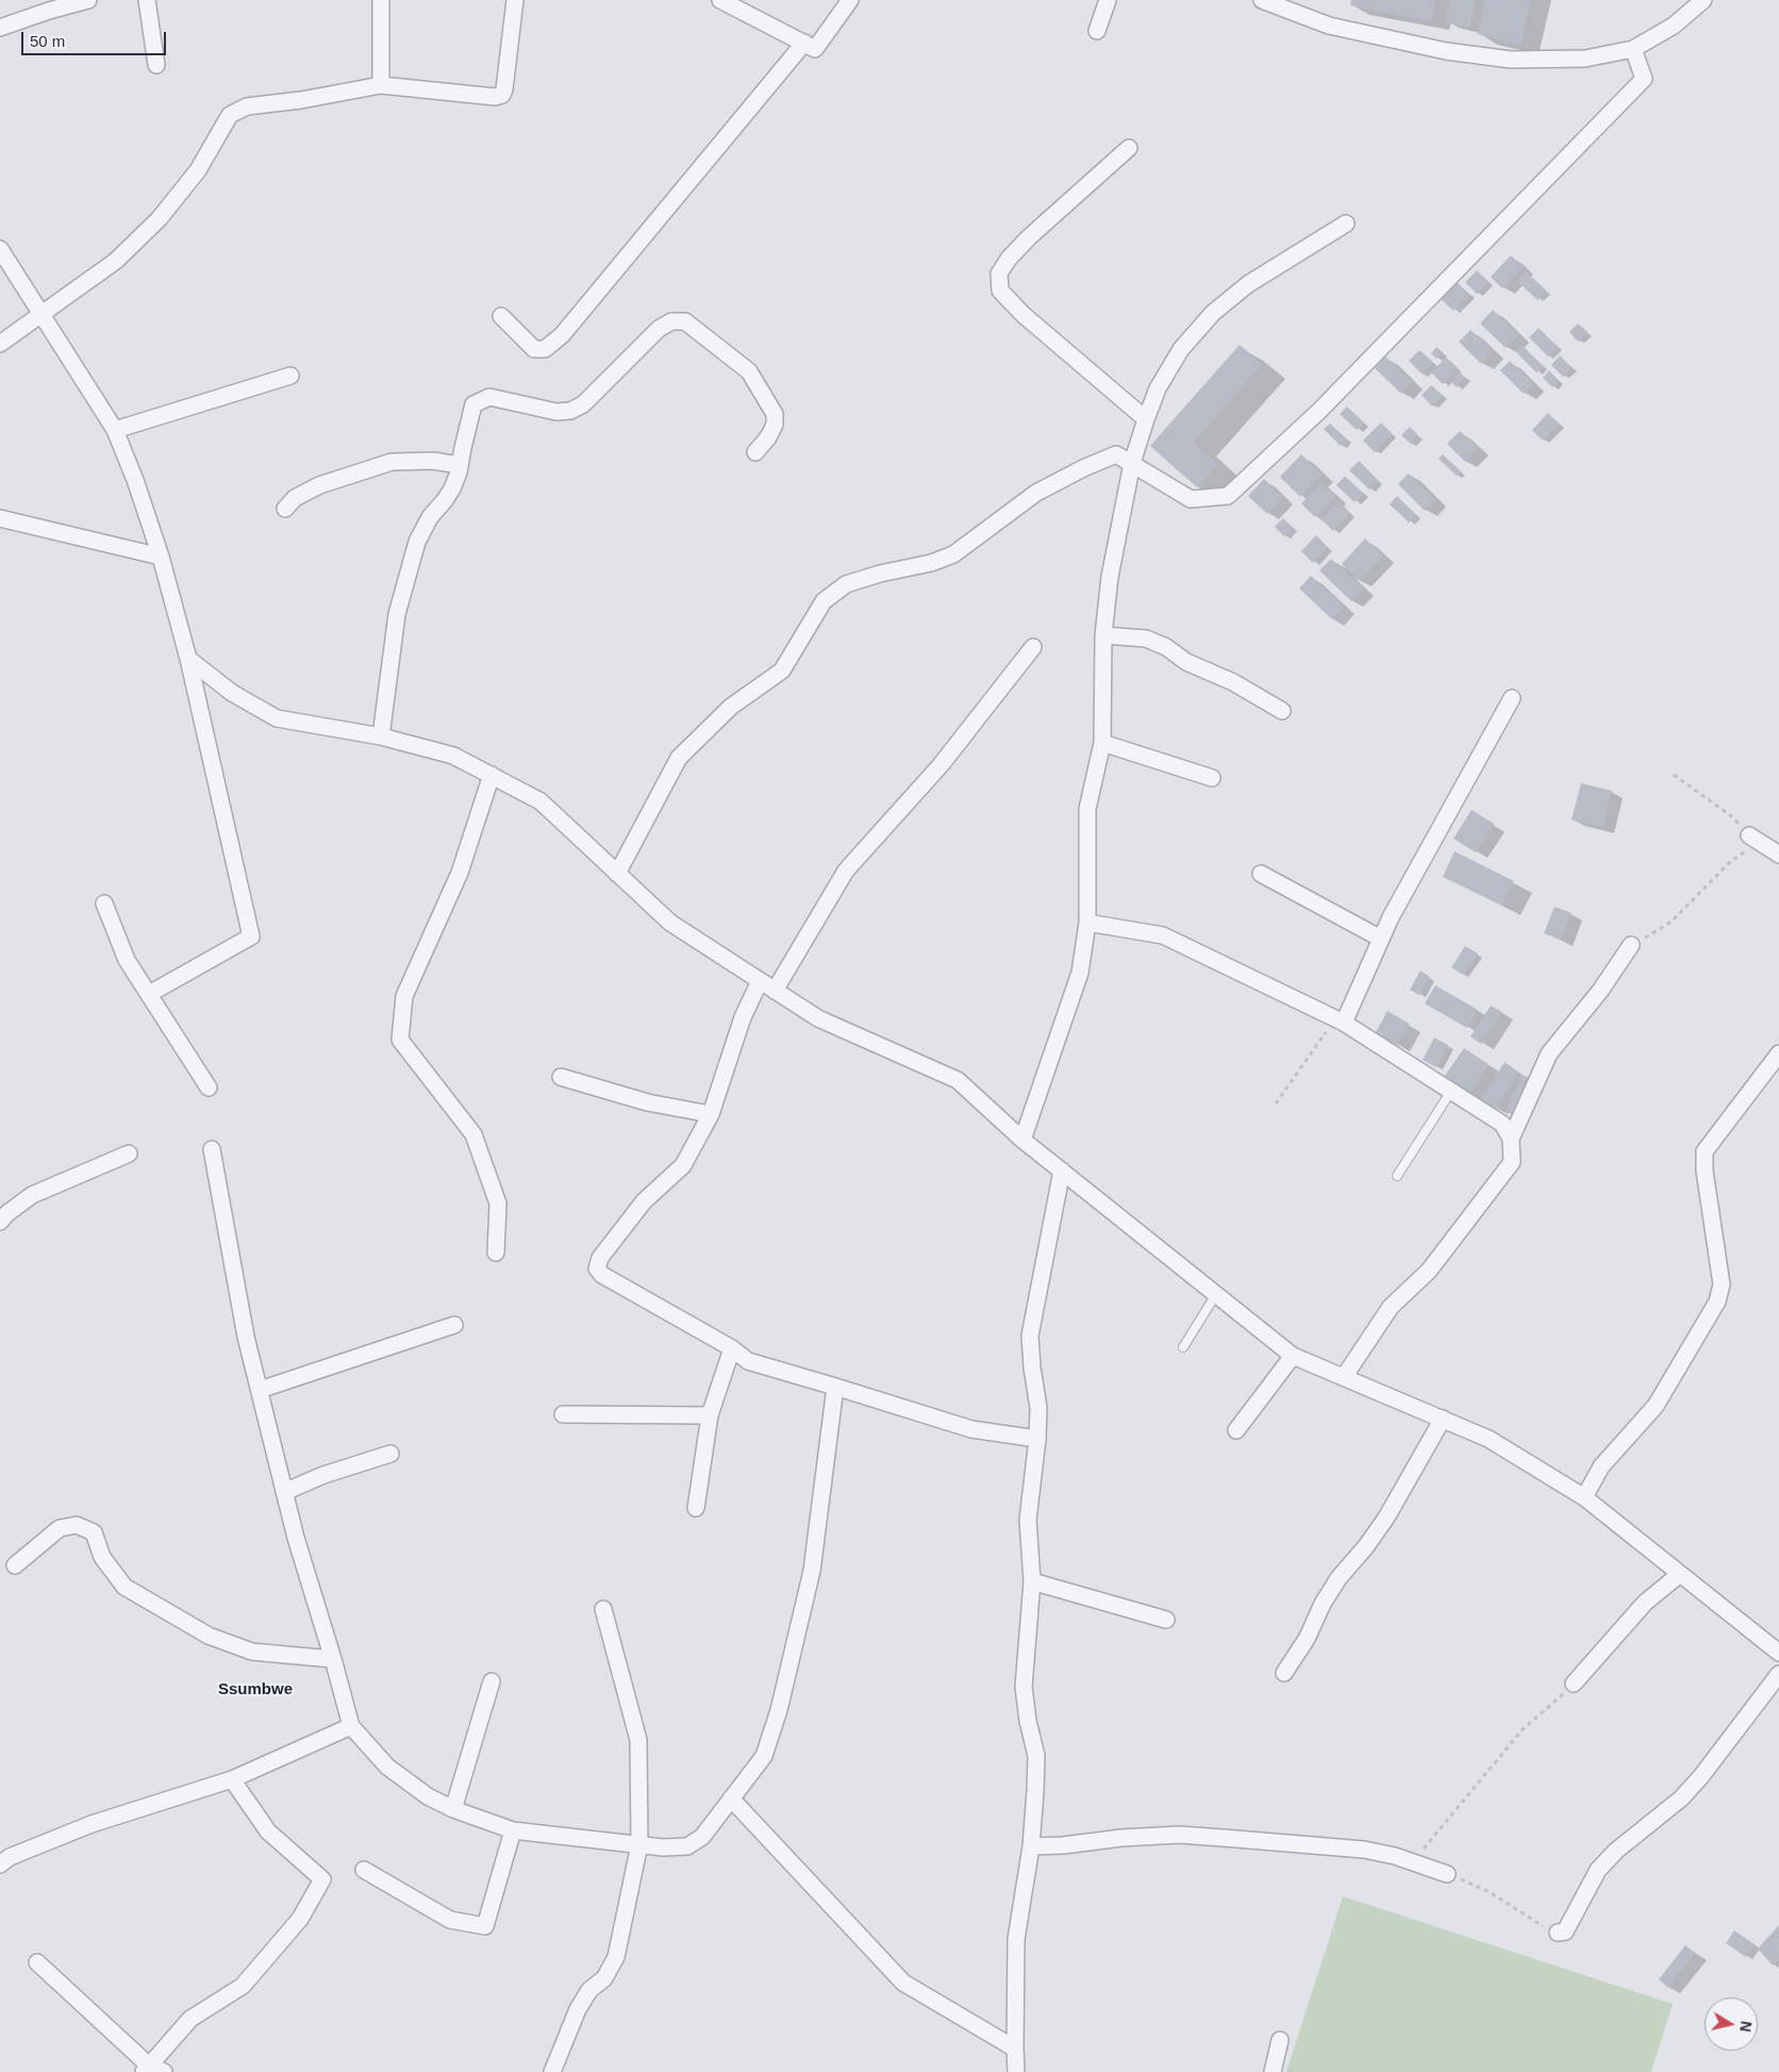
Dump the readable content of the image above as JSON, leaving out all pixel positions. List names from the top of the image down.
{
  "districts": ["Ssumbwe"],
  "scale_bar": "50 m",
  "north": "right"
}
